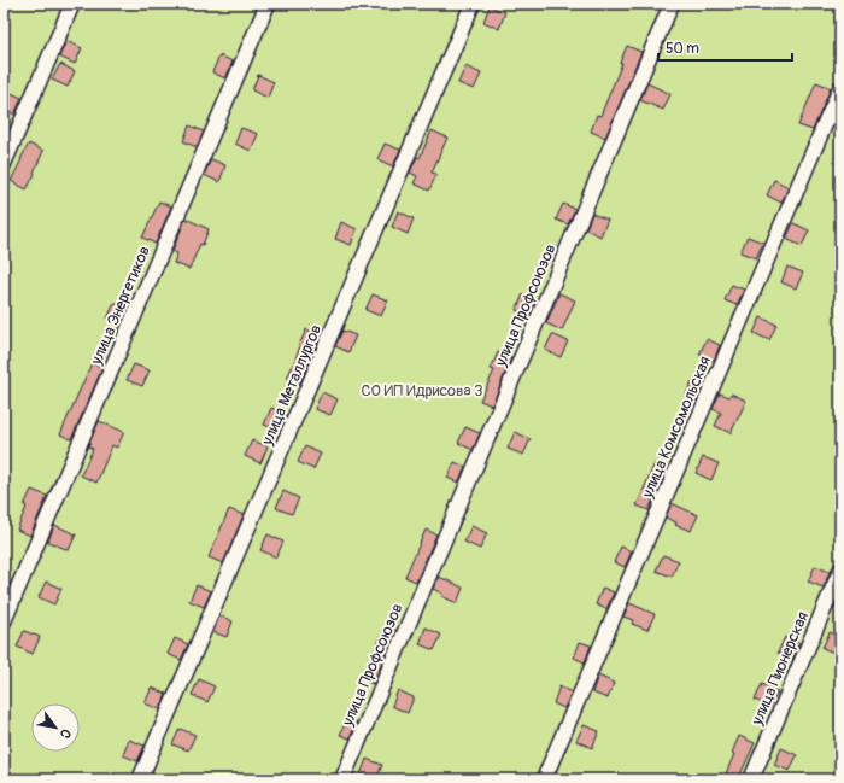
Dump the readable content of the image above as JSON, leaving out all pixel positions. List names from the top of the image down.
{
  "streets": {
    "street": [
      "улица Энергетиков",
      "улица Профсоюзов",
      "улица Металлургов",
      "улица Комсомольская",
      "улица Пионерская"
    ]
  },
  "parks": ["СО ИП Идрисова 3"],
  "scale_bar": "50 m",
  "north": "bottom right"
}
